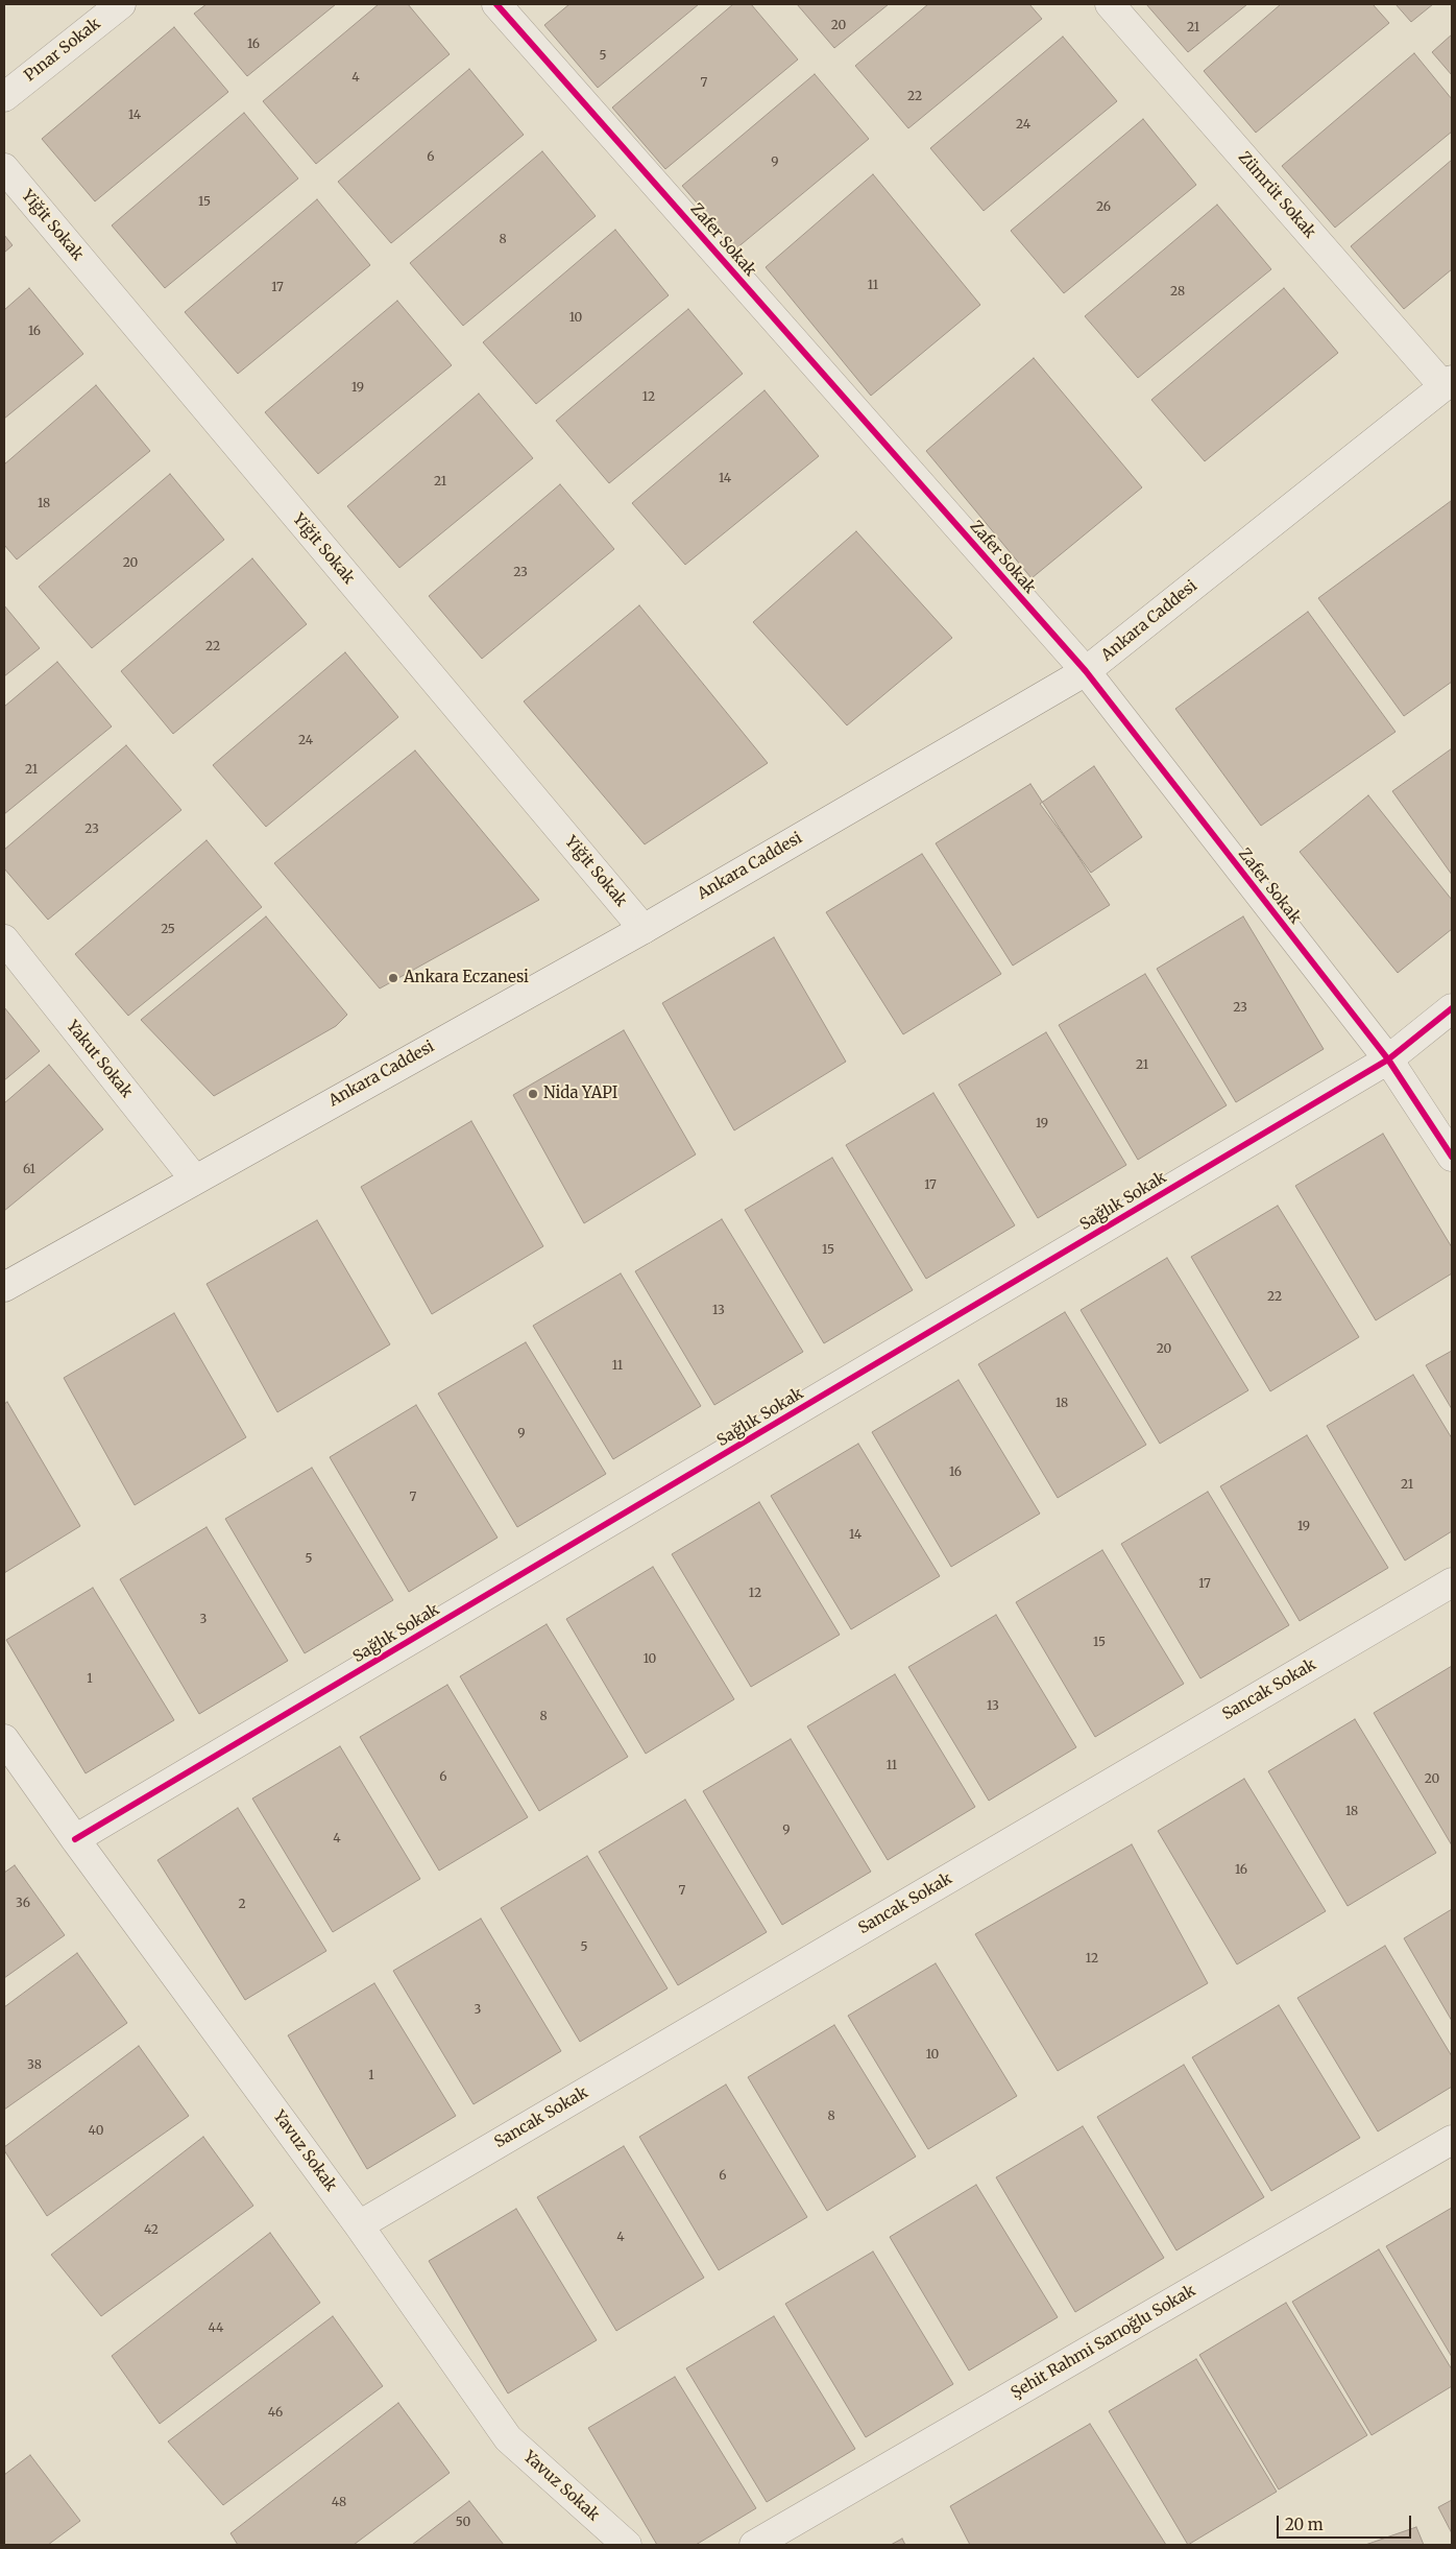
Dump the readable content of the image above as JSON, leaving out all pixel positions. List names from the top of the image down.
{
  "streets": {
    "street": [
      "Pınar Sokak",
      "Zümrüt Sokak",
      "Yiğit Sokak",
      "Zafer Sokak",
      "Ankara Caddesi",
      "Yakut Sokak",
      "Sağlık Sokak",
      "Sancak Sokak",
      "Yavuz Sokak",
      "Şehit Rahmi Sarıoğlu Sokak"
    ]
  },
  "crossings": [
    ["Zümrüt Sokak", "Ankara Caddesi"],
    ["Yiğit Sokak", "Ankara Caddesi"],
    ["Zafer Sokak", "Ankara Caddesi"],
    ["Zafer Sokak", "Sağlık Sokak"],
    ["Ankara Caddesi", "Yakut Sokak"],
    ["Sağlık Sokak", "Yavuz Sokak"],
    ["Sancak Sokak", "Yavuz Sokak"]
  ],
  "places": ["Ankara Eczanesi", "Nida YAPI"],
  "house_numbers": [
    "20",
    "21",
    "16",
    "5",
    "4",
    "7",
    "22",
    "14",
    "24",
    "6",
    "9",
    "15",
    "26",
    "8",
    "11",
    "17",
    "28",
    "10",
    "16",
    "19",
    "12",
    "14",
    "21",
    "18",
    "20",
    "23",
    "22",
    "24",
    "21",
    "23",
    "25",
    "23",
    "21",
    "19",
    "61",
    "17",
    "15",
    "22",
    "13",
    "20",
    "11",
    "18",
    "9",
    "16",
    "21",
    "7",
    "19",
    "14",
    "5",
    "17",
    "12",
    "3",
    "15",
    "10",
    "1",
    "13",
    "8",
    "11",
    "6",
    "20",
    "18",
    "9",
    "4",
    "16",
    "7",
    "36",
    "2",
    "5",
    "12",
    "3",
    "10",
    "38",
    "1",
    "8",
    "40",
    "6",
    "42",
    "4",
    "44",
    "46",
    "48",
    "50"
  ],
  "scale_bar": "20 m"
}
